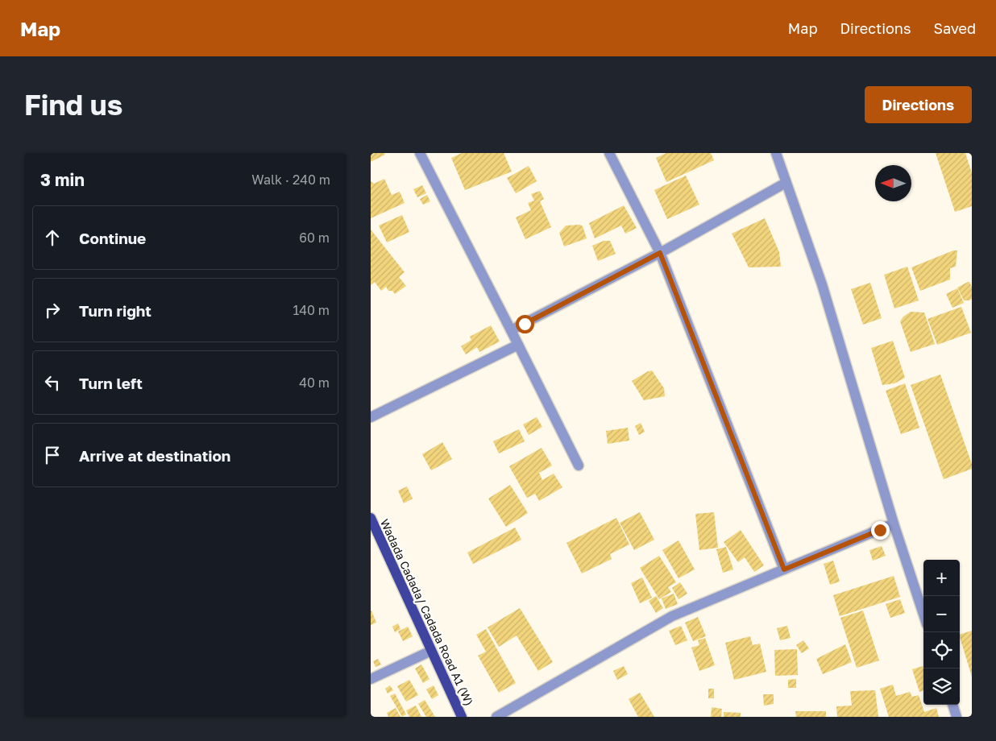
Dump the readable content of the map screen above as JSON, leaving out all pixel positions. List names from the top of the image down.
{
  "streets": {
    "main road": ["Wadada Cadada/ Cadada Road A1 (W)"]
  },
  "north": "left",
  "page": {
    "header": "Map",
    "nav": ["Map", "Directions", "Saved"],
    "buttons": "Directions",
    "title": "Find us",
    "heading": ["3 min", "Walk · 240 m"],
    "list": [
      ["Continue", "60 m"],
      ["Turn right", "140 m"],
      ["Turn left", "40 m"],
      "Arrive at destination"
    ],
    "map_buttons": ["+", "−"]
  }
}
